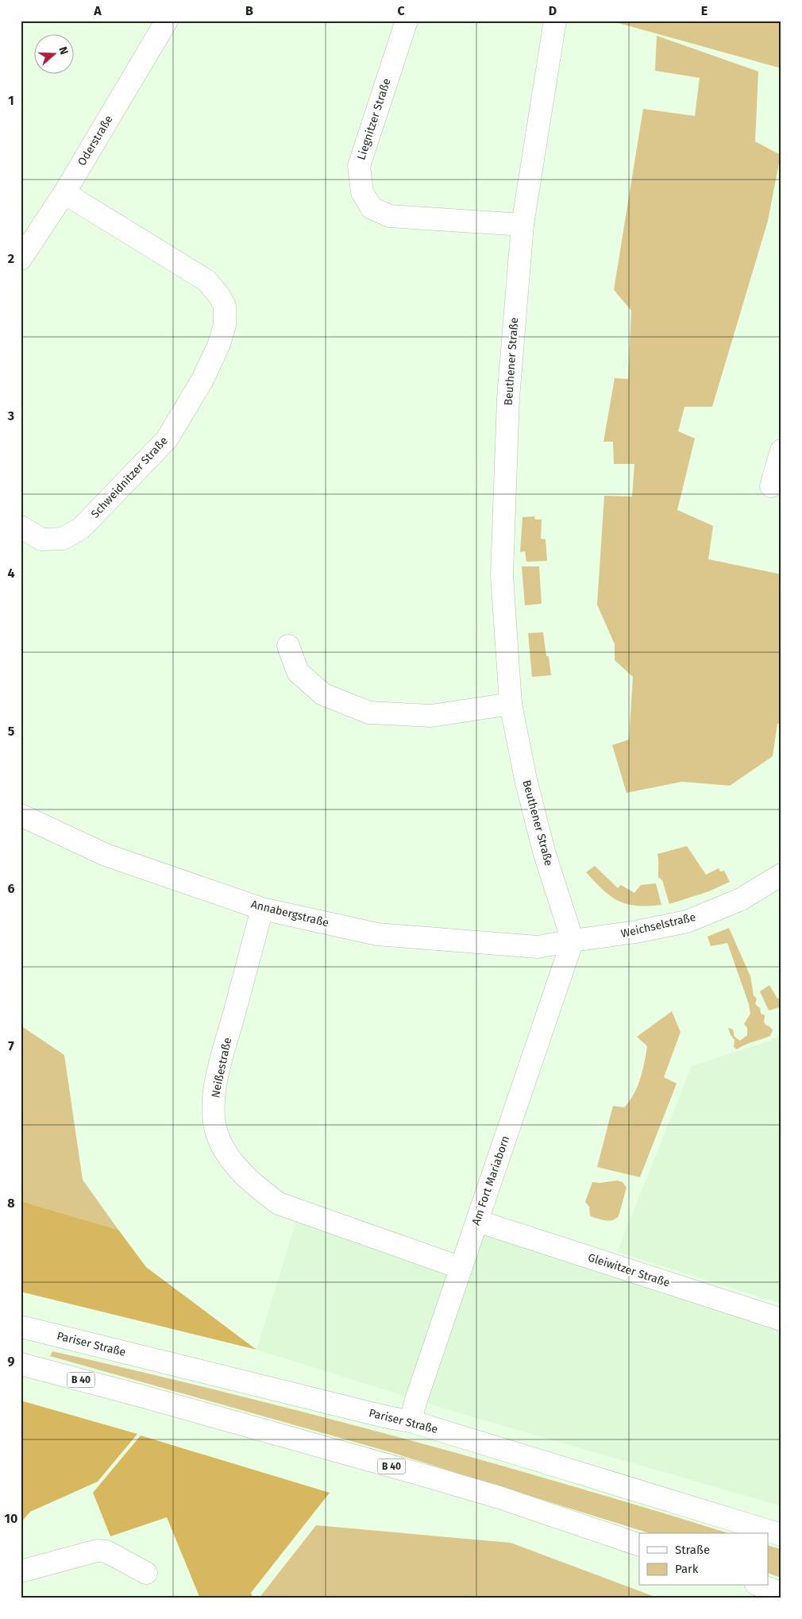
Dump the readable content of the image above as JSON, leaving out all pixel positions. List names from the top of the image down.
{
  "streets": {
    "main road": [
      "Liegnitzer Straße",
      "Oderstraße",
      "Beuthener Straße",
      "Schweidnitzer Straße",
      "Annabergstraße",
      "Weichselstraße",
      "Neißestraße",
      "Am Fort Mariaborn",
      "Gleiwitzer Straße",
      "Pariser Straße",
      "B 40"
    ]
  },
  "crossings": [
    ["Liegnitzer Straße", "Beuthener Straße"],
    ["Oderstraße", "Schweidnitzer Straße"],
    ["Beuthener Straße", "Annabergstraße"],
    ["Beuthener Straße", "Weichselstraße"],
    ["Beuthener Straße", "Am Fort Mariaborn"],
    ["Annabergstraße", "Weichselstraße"],
    ["Annabergstraße", "Neißestraße"],
    ["Annabergstraße", "Am Fort Mariaborn"],
    ["Weichselstraße", "Am Fort Mariaborn"],
    ["Neißestraße", "Am Fort Mariaborn"],
    ["Am Fort Mariaborn", "Gleiwitzer Straße"],
    ["Am Fort Mariaborn", "Pariser Straße"]
  ],
  "legend": ["Straße", "Park"],
  "north": "right",
  "grid": {
    "columns": [
      "A",
      "B",
      "C",
      "D",
      "E"
    ],
    "rows": [
      "1",
      "2",
      "3",
      "4",
      "5",
      "6",
      "7",
      "8",
      "9",
      "10"
    ]
  }
}
